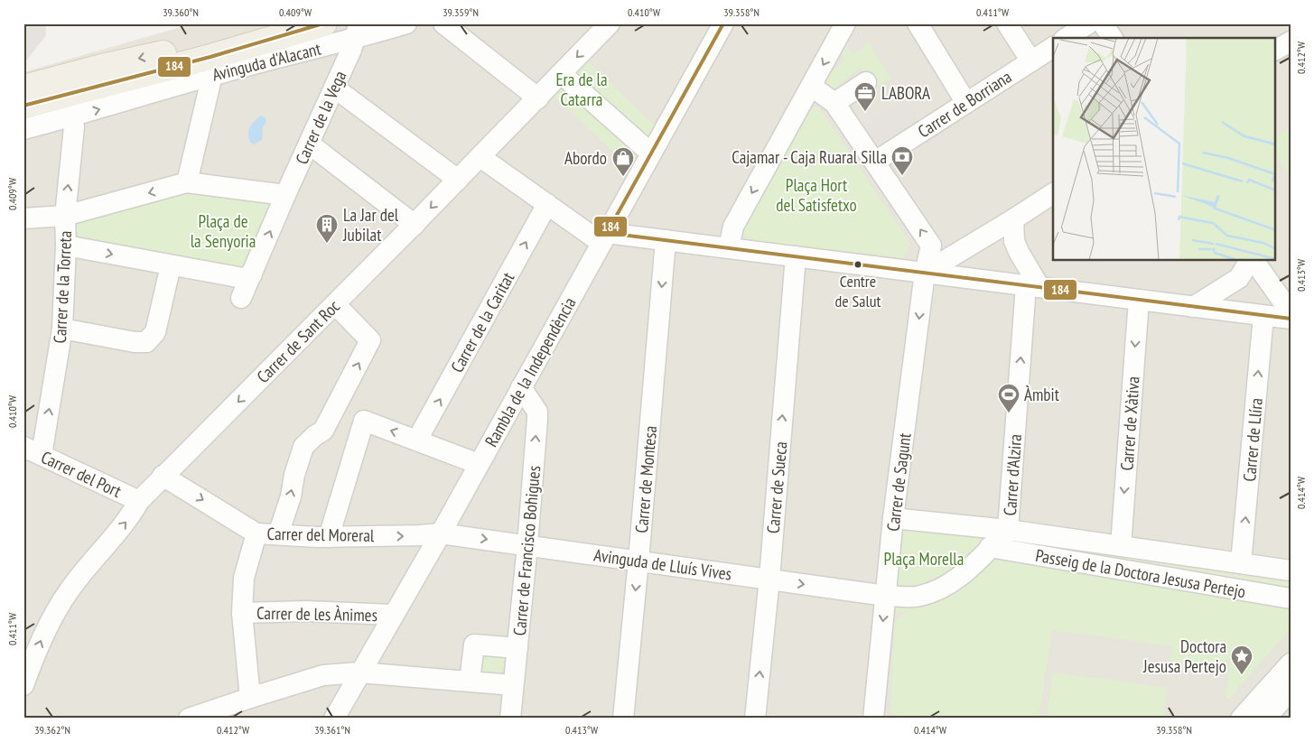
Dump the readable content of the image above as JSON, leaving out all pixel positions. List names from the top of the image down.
{
  "streets": {
    "main road": ["Avinguda d'Alacant"],
    "street": [
      "Carrer de Borriana",
      "Carrer de la Vega",
      "Carrer de la Torreta",
      "Carrer de la Caritat",
      "Carrer de Sant Roc",
      "Rambla de la Independència",
      "Carrer de Xàtiva",
      "Carrer de Llíra",
      "Carrer del Port",
      "Carrer d'Alzira",
      "Carrer de Montesa",
      "Carrer de Sagunt",
      "Carrer de Sueca",
      "Carrer del Moreral",
      "Carrer de Francisco Bohigues",
      "Avinguda de Lluís Vives",
      "Passeig de la Doctora Jesusa Pertejo",
      "Carrer de les Ànimes"
    ]
  },
  "crossings": [
    ["Avinguda d'Alacant", "Carrer de la Vega"],
    ["Avinguda d'Alacant", "Carrer de la Torreta"],
    ["Carrer de Borriana", "Carrer de Sagunt"],
    ["Carrer de la Torreta", "Carrer del Port"],
    ["Carrer de Sant Roc", "Carrer del Port"],
    ["Carrer de Sant Roc", "Carrer del Moreral"],
    ["Rambla de la Independència", "Carrer del Moreral"],
    ["Rambla de la Independència", "Carrer de Francisco Bohigues"],
    ["Rambla de la Independència", "Avinguda de Lluís Vives"],
    ["Rambla de la Independència", "Carrer de les Ànimes"],
    ["Carrer de Xàtiva", "Passeig de la Doctora Jesusa Pertejo"],
    ["Carrer de Llíra", "Passeig de la Doctora Jesusa Pertejo"],
    ["Carrer d'Alzira", "Avinguda de Lluís Vives"],
    ["Carrer d'Alzira", "Passeig de la Doctora Jesusa Pertejo"],
    ["Carrer de Montesa", "Avinguda de Lluís Vives"],
    ["Carrer de Sagunt", "Avinguda de Lluís Vives"],
    ["Carrer de Sagunt", "Passeig de la Doctora Jesusa Pertejo"],
    ["Carrer de Sueca", "Avinguda de Lluís Vives"],
    ["Carrer del Moreral", "Avinguda de Lluís Vives"],
    ["Carrer de Francisco Bohigues", "Avinguda de Lluís Vives"],
    ["Avinguda de Lluís Vives", "Passeig de la Doctora Jesusa Pertejo"]
  ],
  "one_way": [
    "Carrer de la Caritat",
    "Carrer de Xàtiva",
    "Carrer de Llíra",
    "Carrer d'Alzira",
    "Carrer de Montesa",
    "Carrer de Sueca",
    "Carrer de Francisco Bohigues"
  ],
  "parks": [
    "Era de la Catarra",
    "Plaça Hort del Satisfetxo",
    "Plaça de la Senyoria",
    "Plaça Morella"
  ],
  "places": {
    "office": ["LABORA"],
    "bank": ["Cajamar - Caja Ruaral Silla"],
    "shop": ["Abordo"],
    "building": ["La Jar del Jubilat"],
    "other": ["Centre de Salut"],
    "sports": ["Àmbit"],
    "place": ["Doctora Jesusa Pertejo"]
  },
  "lines": ["transit line 184"],
  "coordinates": [
    "39.360°N",
    "0.409°W",
    "39.359°N",
    "0.410°W",
    "39.358°N",
    "0.411°W",
    "0.412°W",
    "0.413°W",
    "0.414°W",
    "39.362°N",
    "39.361°N"
  ]
}
